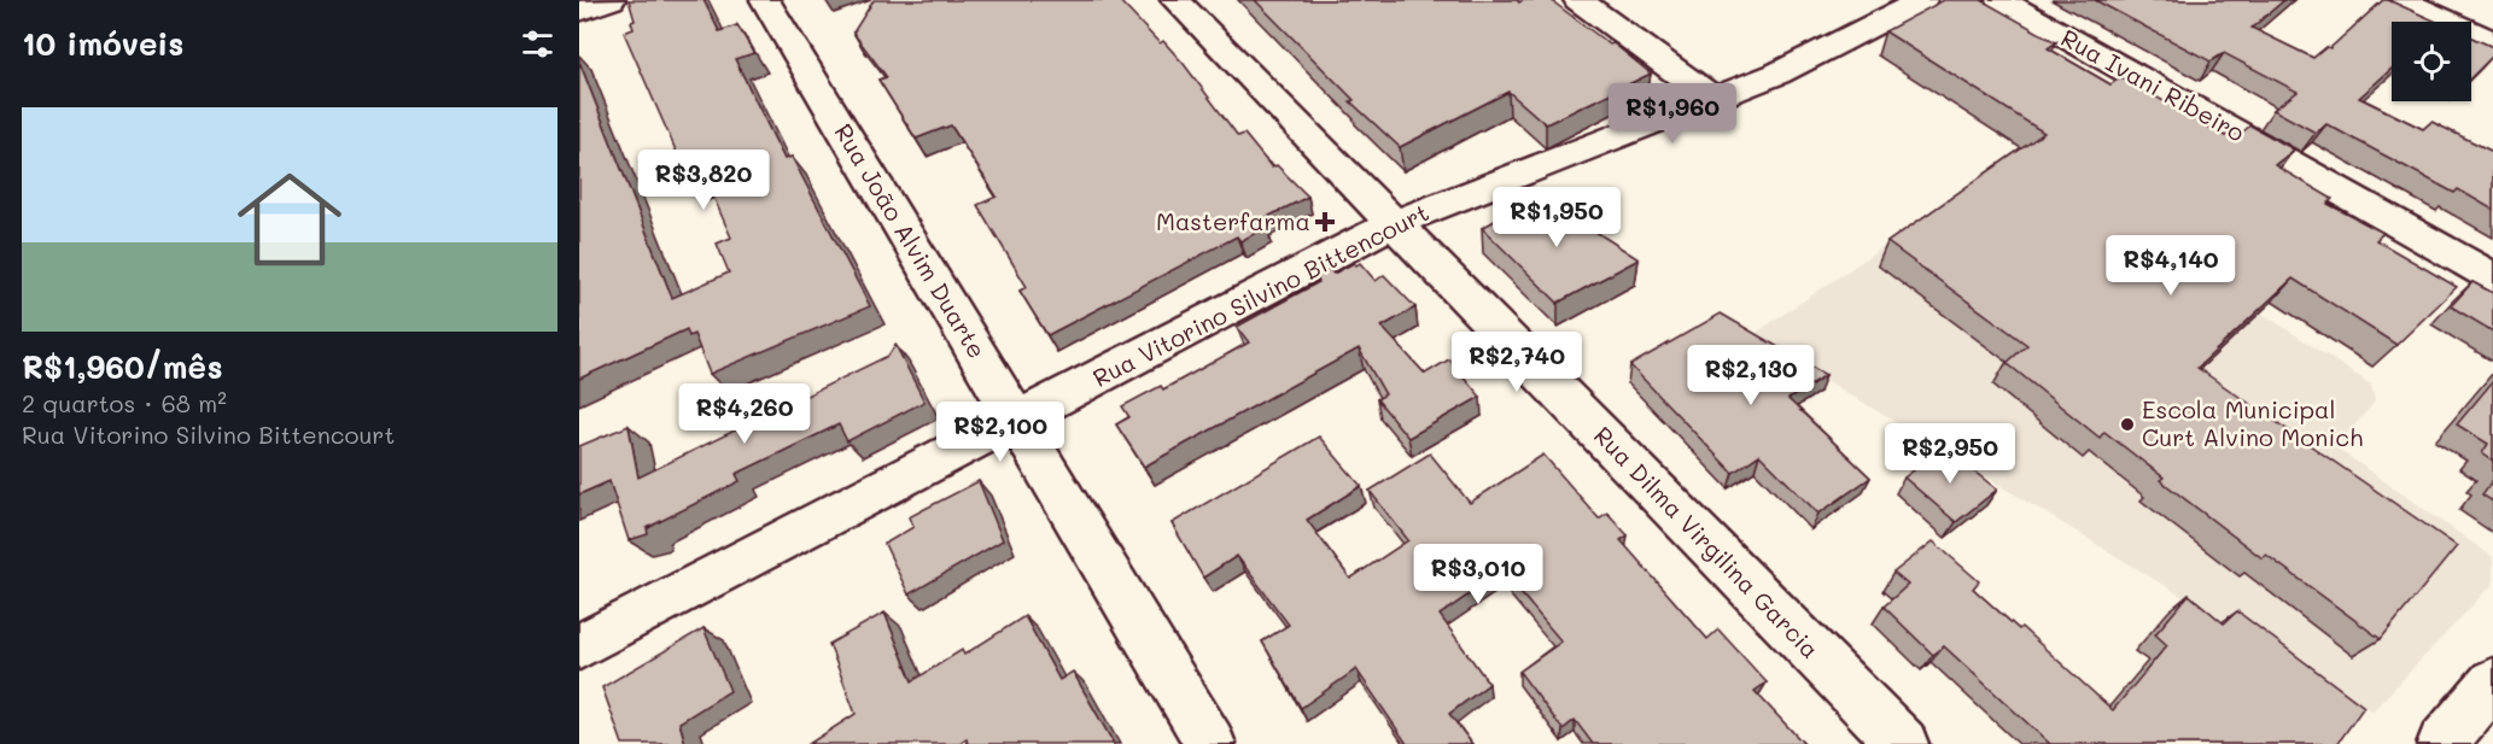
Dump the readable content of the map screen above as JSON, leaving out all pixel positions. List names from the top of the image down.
{
  "streets": {
    "street": [
      "Rua Ivani Ribeiro",
      "Rua João Alvim Duarte",
      "Rua Vitorino Silvino Bittencourt",
      "Rua Dilma Virgilina Garcia"
    ]
  },
  "crossings": [
    ["Rua João Alvim Duarte", "Rua Vitorino Silvino Bittencourt"],
    ["Rua Vitorino Silvino Bittencourt", "Rua Dilma Virgilina Garcia"]
  ],
  "places": {
    "health": ["Masterfarma"],
    "other": ["Escola Municipal Curt Alvino Monich"]
  },
  "page": {
    "heading": "10 imóveis",
    "price": [
      "R$1,960",
      "R$3,820",
      "R$1,950",
      "R$4,140",
      "R$2,740",
      "R$2,130",
      "R$4,260",
      "R$2,100",
      "R$2,950",
      "R$3,010"
    ],
    "list": [
      {
        "name": "R$1,960/mês",
        "note": "2 quartos · 68 m² · Rua Vitorino Silvino Bittencourt"
      }
    ]
  }
}
